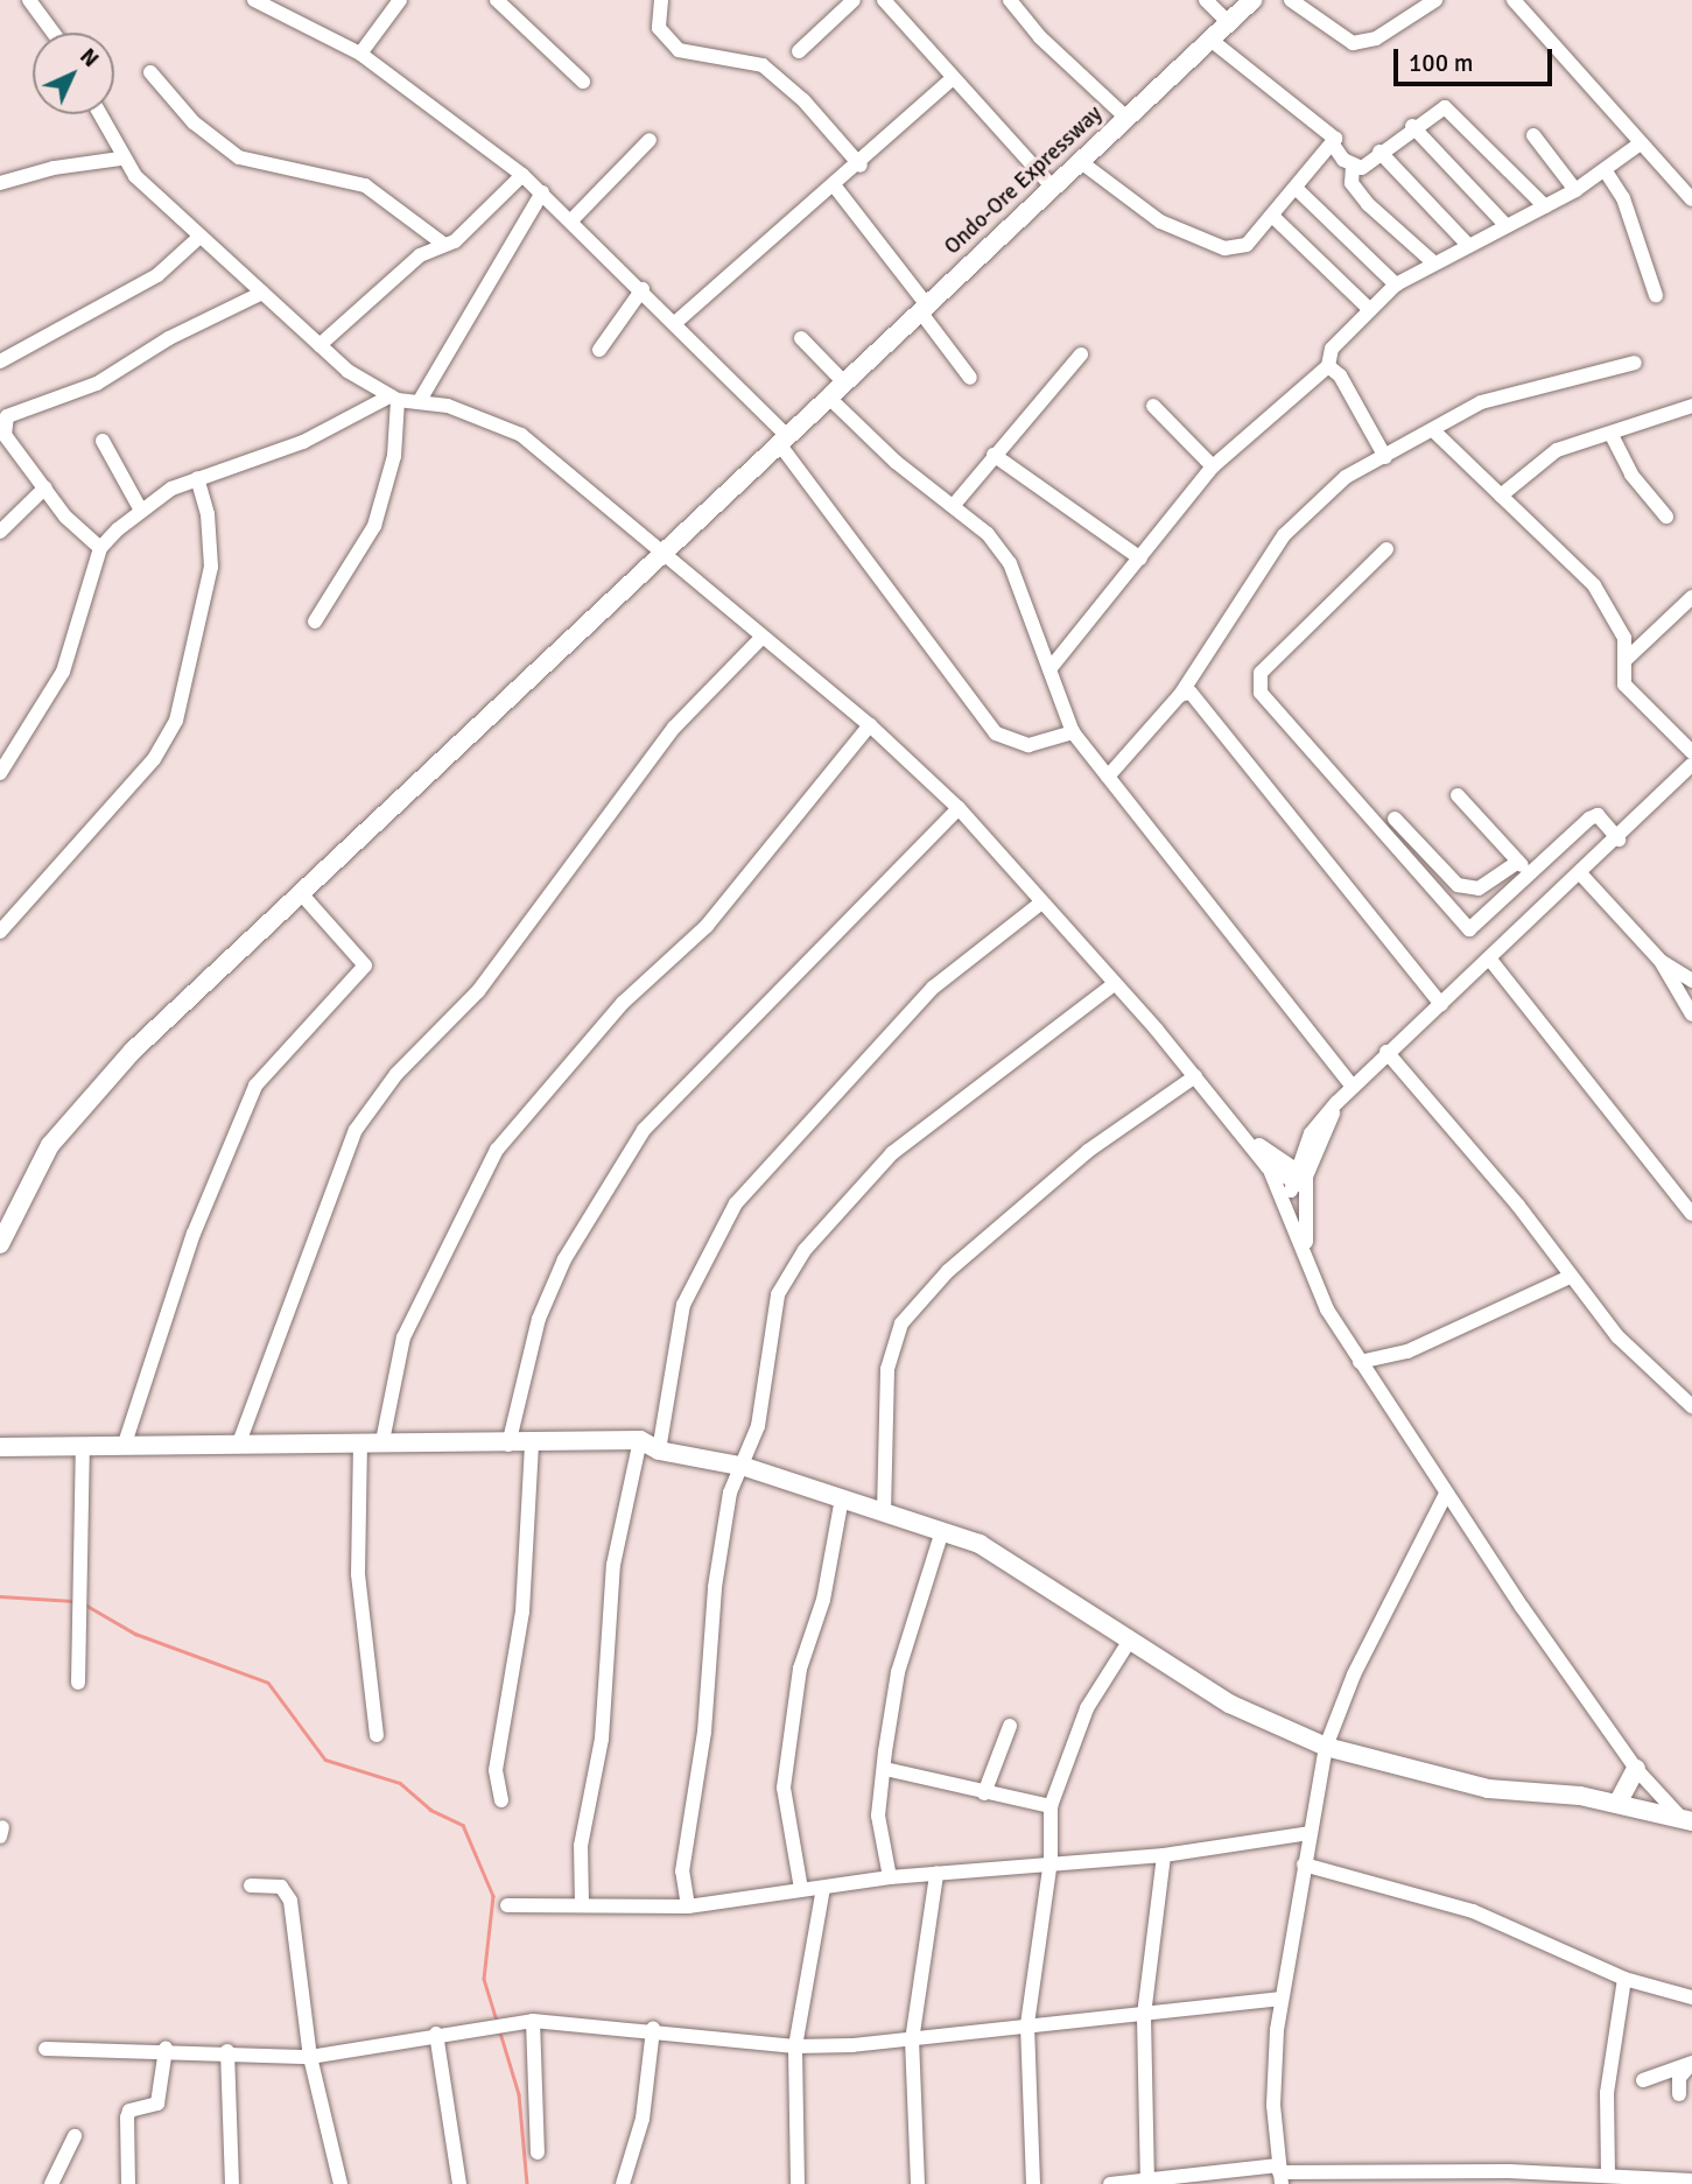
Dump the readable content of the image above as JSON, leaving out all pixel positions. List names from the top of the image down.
{
  "streets": {
    "main road": ["Ondo-Ore Expressway"]
  },
  "scale_bar": "100 m",
  "north": "top right"
}
